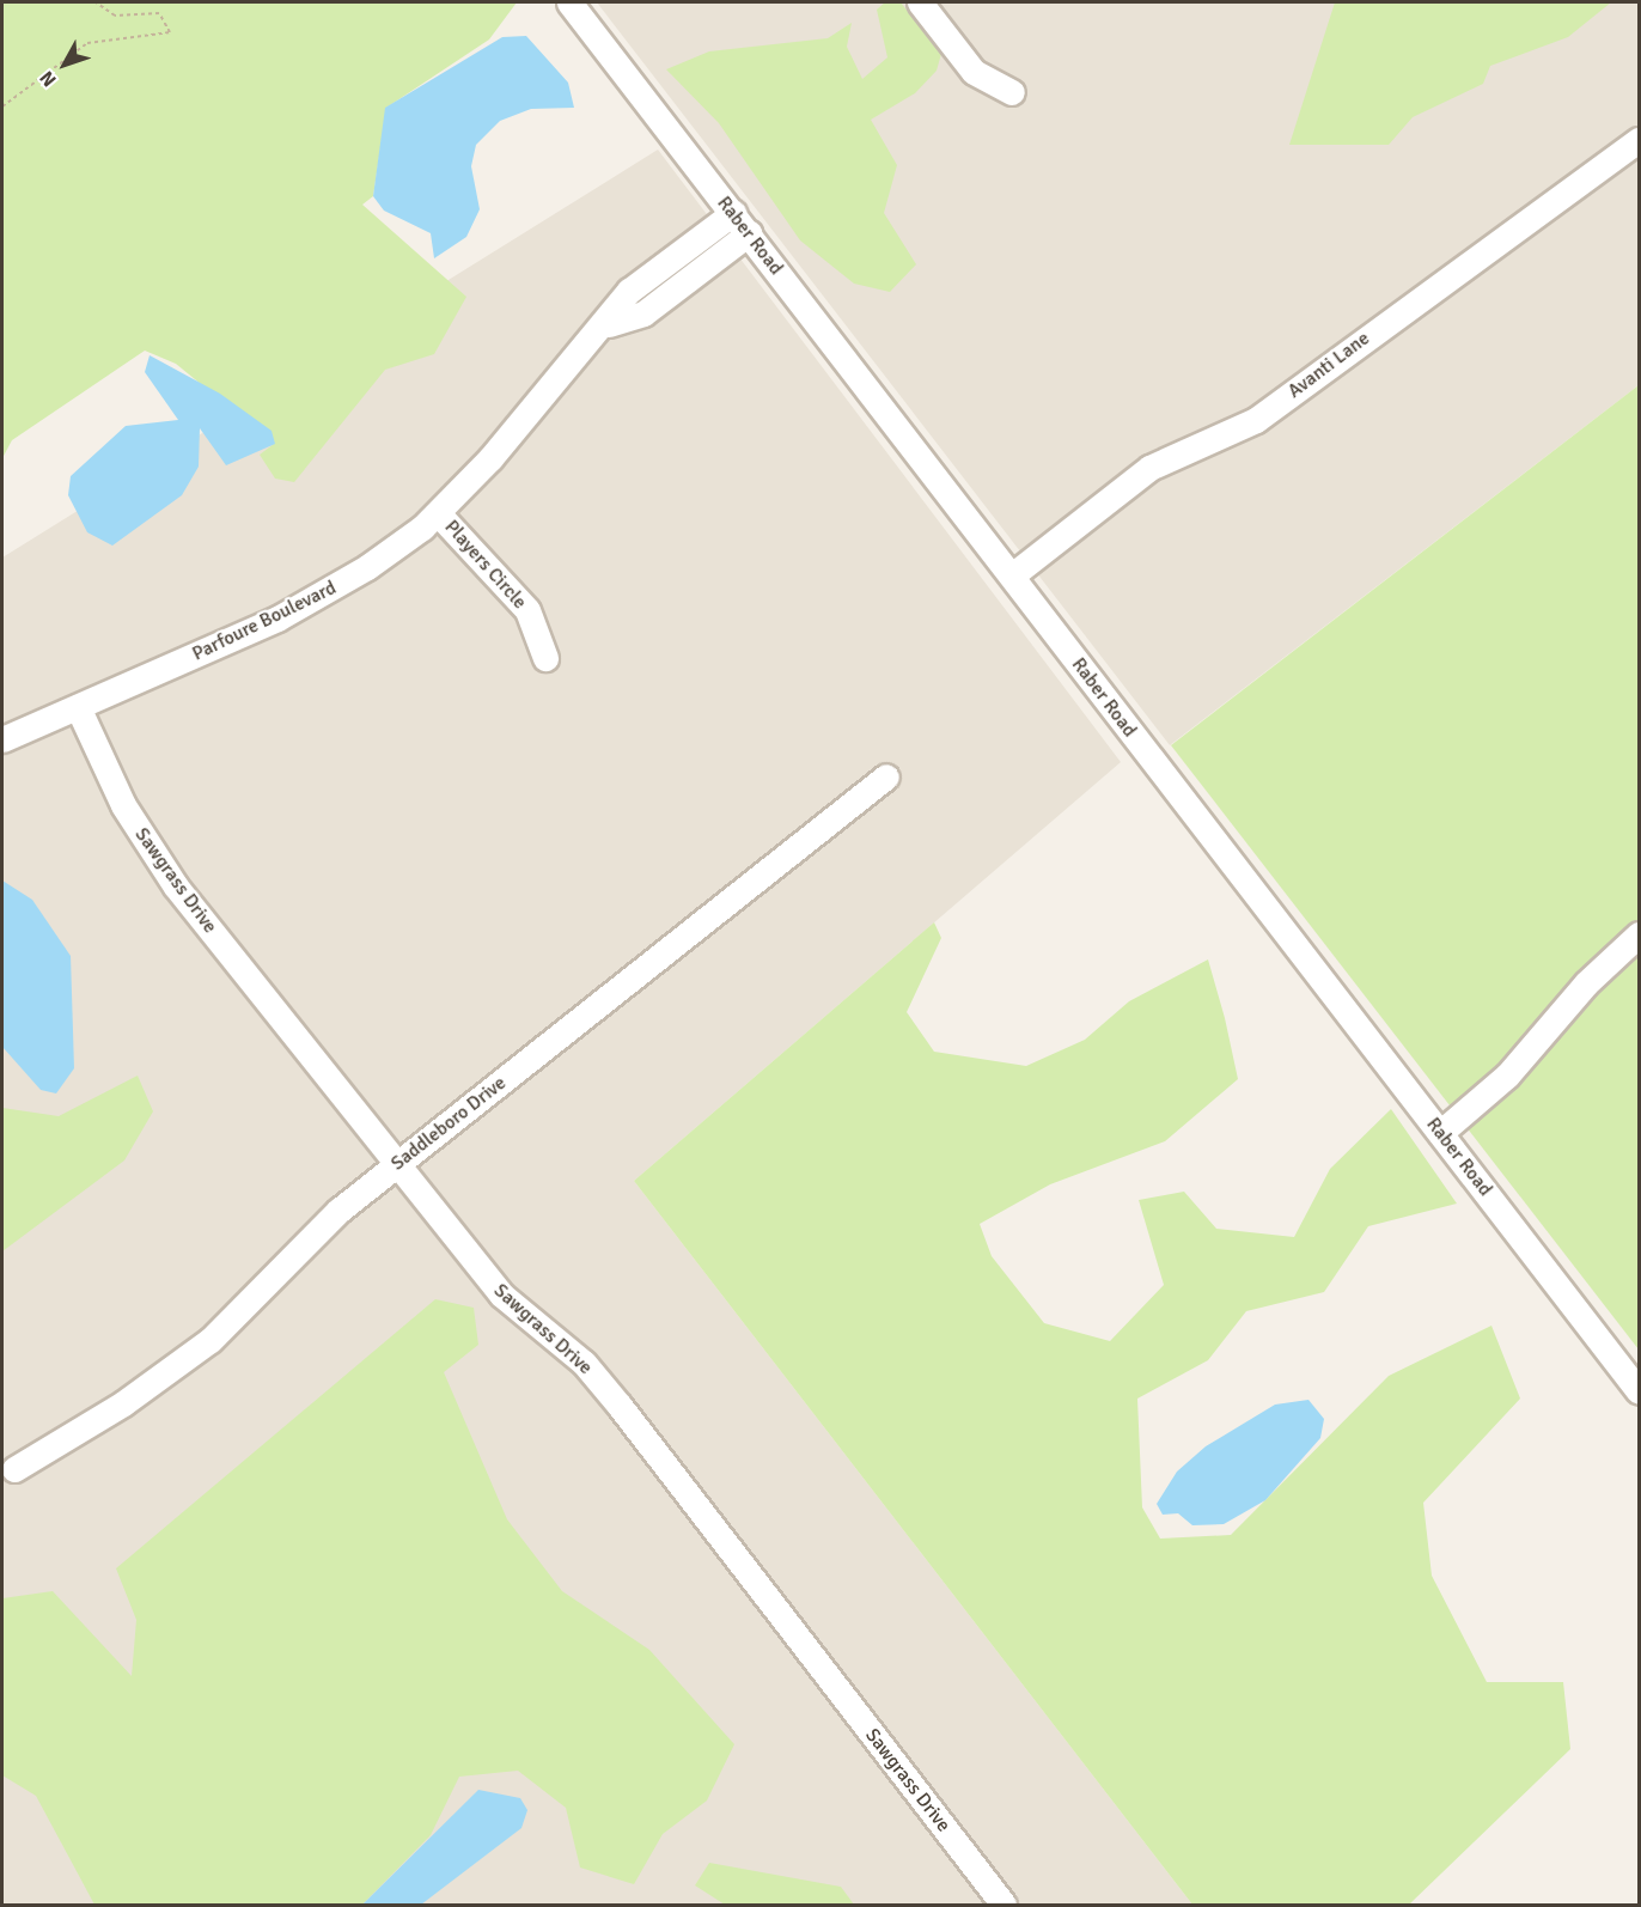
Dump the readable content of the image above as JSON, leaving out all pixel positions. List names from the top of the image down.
{
  "streets": {
    "street": [
      "Raber Road",
      "Avanti Lane",
      "Players Circle",
      "Parfoure Boulevard",
      "Sawgrass Drive",
      "Saddleboro Drive"
    ]
  },
  "crossings": [
    ["Raber Road", "Avanti Lane"],
    ["Raber Road", "Parfoure Boulevard"],
    ["Players Circle", "Parfoure Boulevard"],
    ["Parfoure Boulevard", "Sawgrass Drive"],
    ["Sawgrass Drive", "Saddleboro Drive"]
  ],
  "north": "bottom left"
}
